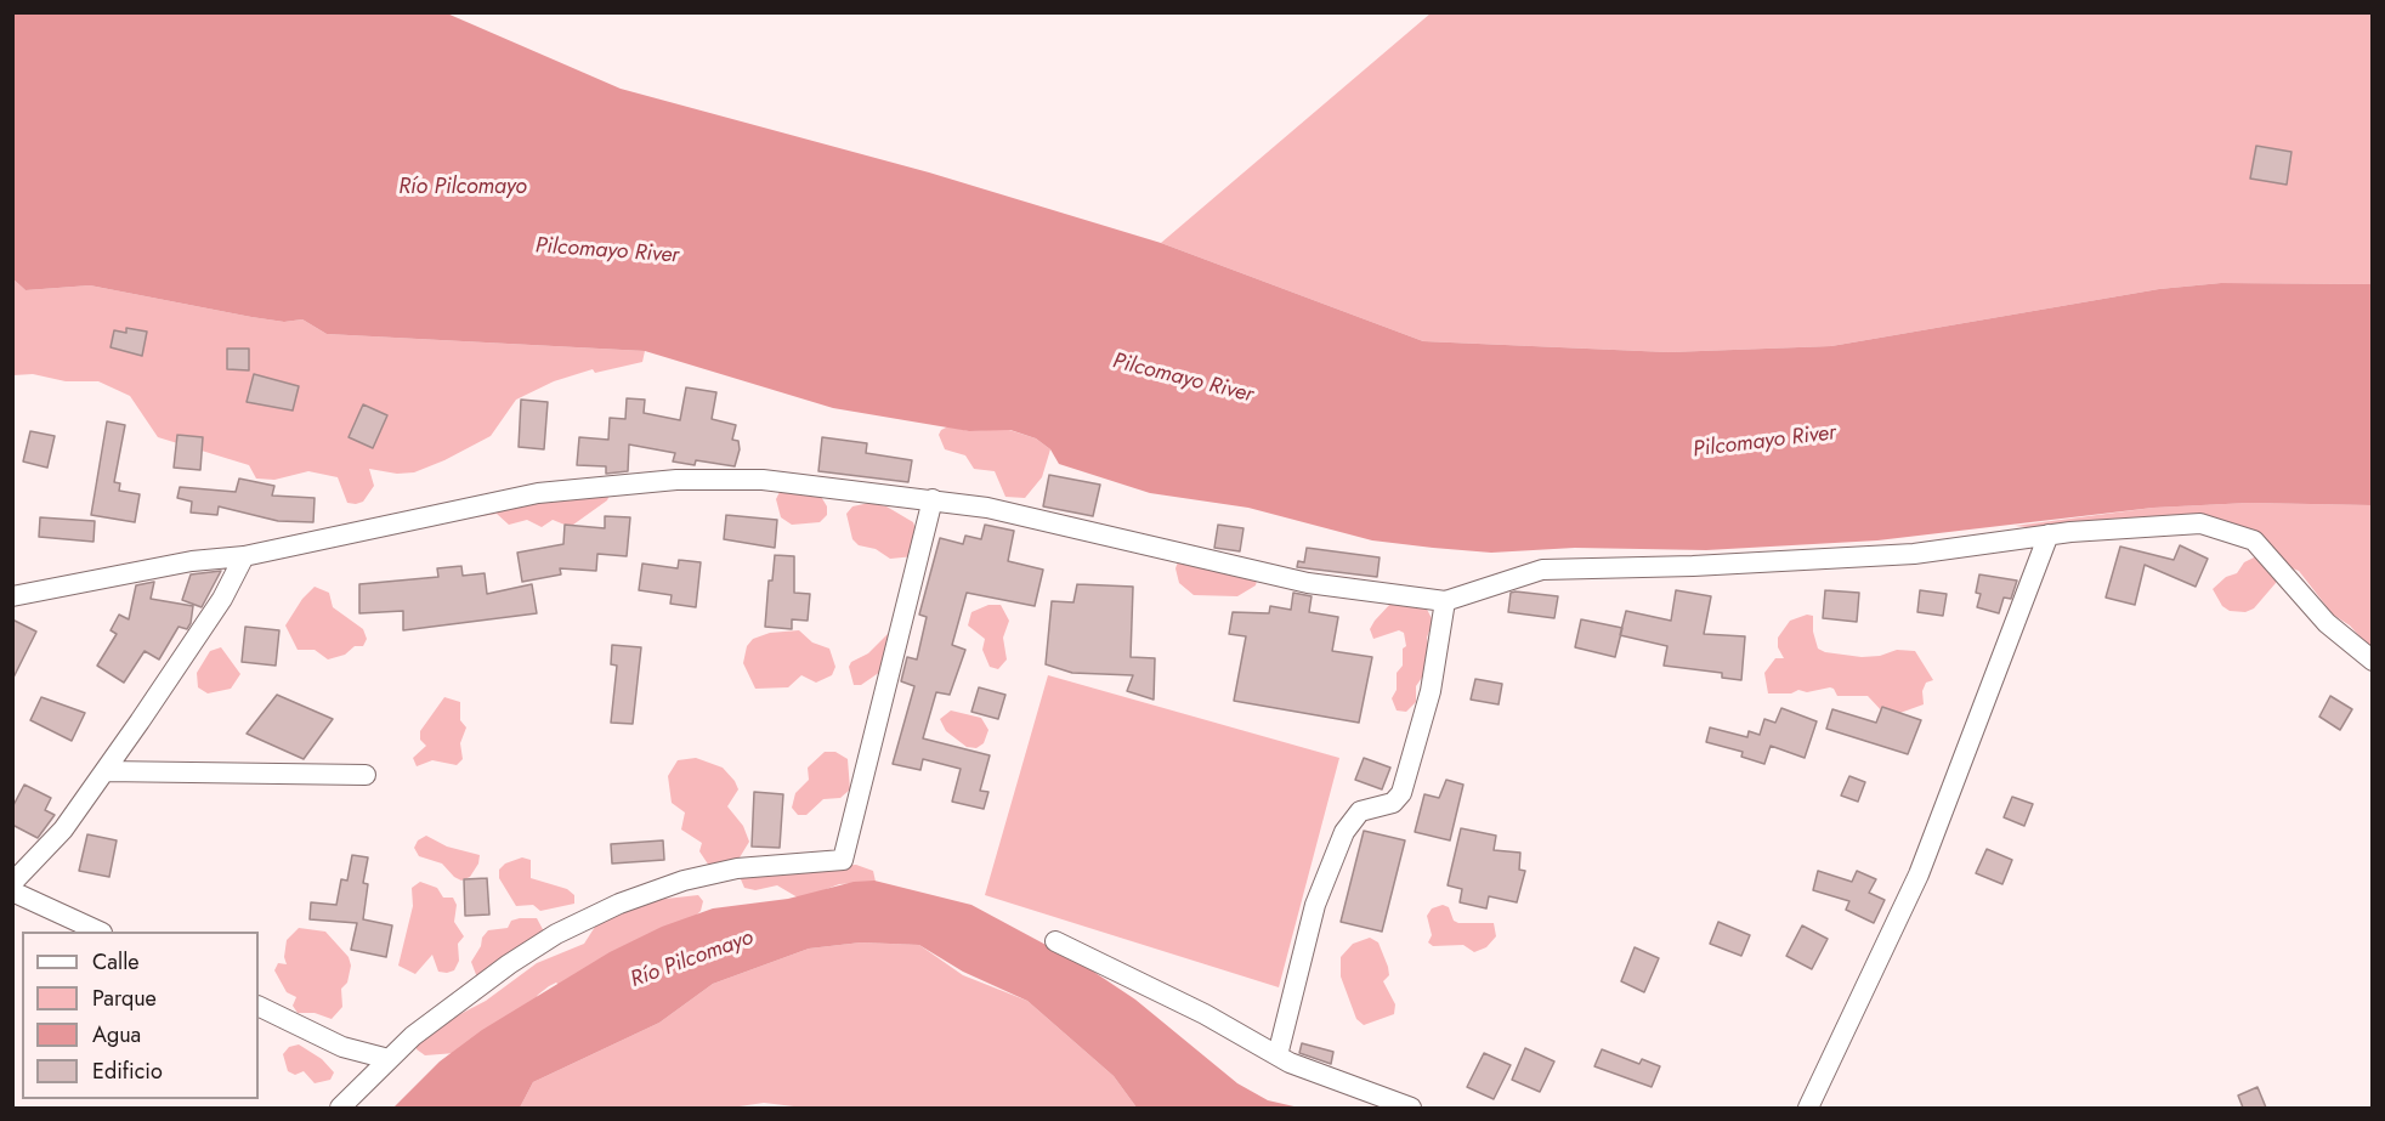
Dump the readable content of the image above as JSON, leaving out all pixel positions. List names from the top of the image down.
{
  "water": ["Río Pilcomayo", "Pilcomayo River"],
  "legend": [
    "Calle",
    "Parque",
    "Agua",
    "Edificio"
  ]
}
